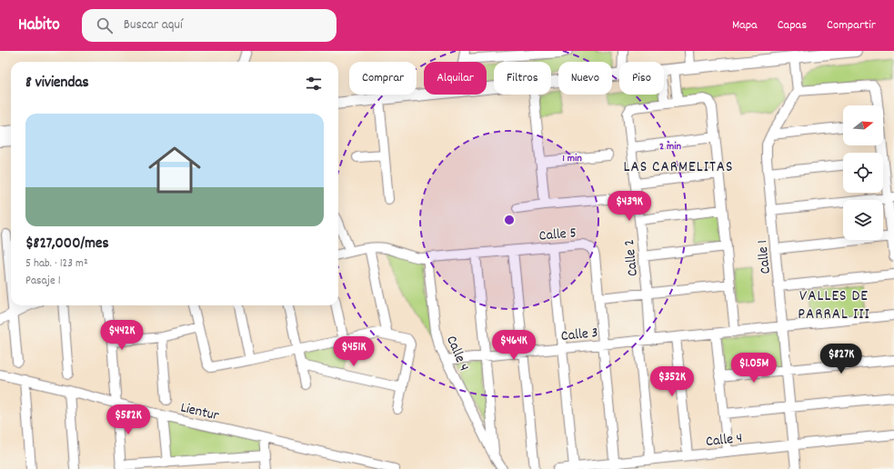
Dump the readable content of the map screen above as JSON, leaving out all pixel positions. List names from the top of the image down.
{
  "streets": {
    "street": [
      "Calle 5",
      "Calle 1",
      "Calle 2",
      "Calle 3",
      "Calle 4",
      "Lientur"
    ]
  },
  "crossings": [
    ["Calle 5", "Calle 3"],
    ["Calle 5", "Calle 4"],
    ["Calle 1", "Calle 3"],
    ["Calle 1", "Calle 4"],
    ["Calle 2", "Calle 3"],
    ["Calle 3", "Calle 4"]
  ],
  "districts": ["LAS CARMELITAS", "VALLES DE PARRAL III"],
  "north": "right",
  "page": {
    "header": "Habito",
    "search": "Buscar aquí",
    "nav": ["Mapa", "Capas", "Compartir"],
    "chip": [
      "Comprar",
      "Alquilar",
      "Filtros",
      "Nuevo",
      "Piso"
    ],
    "heading": "8 viviendas",
    "list": [
      {
        "name": "$827,000/mes",
        "note": "5 hab. · 123 m² · Pasaje 1"
      }
    ],
    "price": [
      "$439K",
      "$442K",
      "$464K",
      "$451K",
      "$827K",
      "$1.05M",
      "$352K",
      "$582K"
    ]
  },
  "rings": ["2 min", "1 min"]
}
